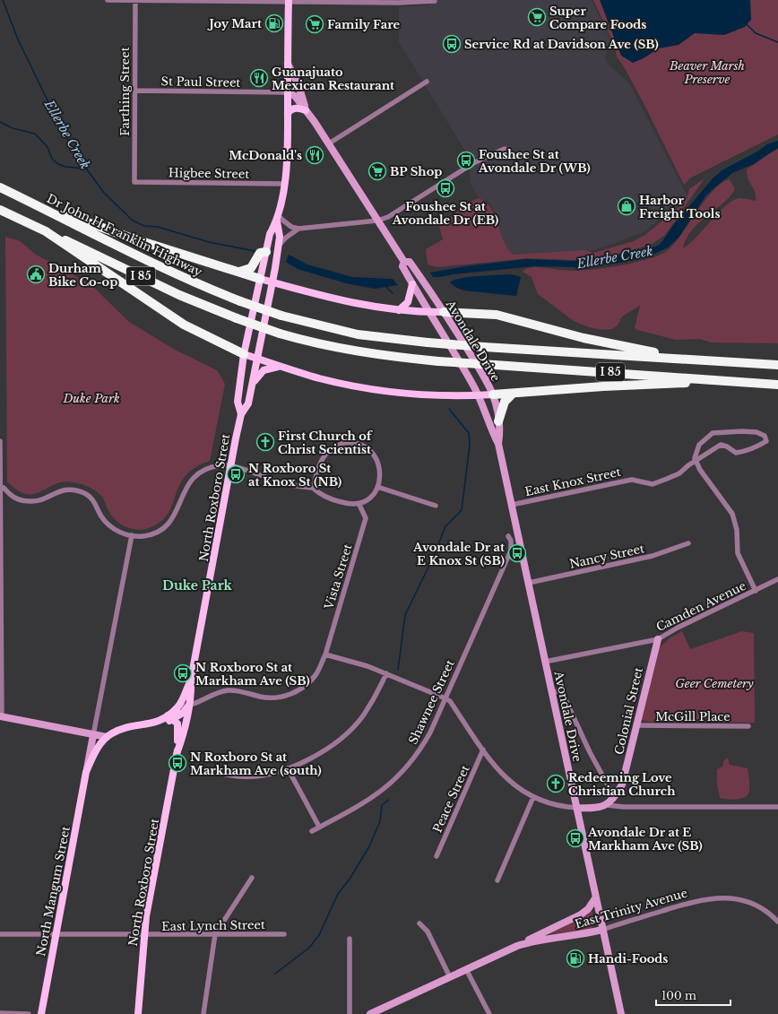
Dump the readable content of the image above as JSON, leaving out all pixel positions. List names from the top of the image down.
{
  "streets": {
    "highway": ["Dr John H Franklin Highway", "I 85"],
    "main road": [
      "Avondale Drive",
      "North Roxboro Street",
      "Colonial Street",
      "North Mangum Street",
      "East Trinity Avenue"
    ],
    "street": [
      "St Paul Street",
      "Farthing Street",
      "Higbee Street",
      "East Knox Street",
      "Nancy Street",
      "Vista Street",
      "Camden Avenue",
      "Shawnee Street",
      "McGill Place",
      "Peace Street",
      "East Lynch Street"
    ]
  },
  "crossings": [
    ["St Paul Street", "Farthing Street"],
    ["St Paul Street", "Avondale Drive"],
    ["St Paul Street", "North Roxboro Street"],
    ["Farthing Street", "Higbee Street"],
    ["Higbee Street", "North Roxboro Street"],
    ["Dr John H Franklin Highway", "I 85"],
    ["Avondale Drive", "East Knox Street"],
    ["Avondale Drive", "North Roxboro Street"],
    ["Avondale Drive", "Nancy Street"],
    ["Avondale Drive", "Camden Avenue"],
    ["Avondale Drive", "East Trinity Avenue"],
    ["North Roxboro Street", "Vista Street"],
    ["North Roxboro Street", "East Lynch Street"],
    ["Camden Avenue", "Colonial Street"],
    ["Colonial Street", "McGill Place"],
    ["North Mangum Street", "East Lynch Street"]
  ],
  "districts": ["Duke Park"],
  "water": ["Ellerbe Creek"],
  "parks": ["Beaver Marsh Preserve", "Duke Park", "Geer Cemetery"],
  "places": {
    "supermarket": ["Super Compare Foods", "Family Fare", "BP Shop"],
    "fuel station": ["Joy Mart", "Handi-Foods"],
    "bus stop": [
      "Service Rd at Davidson Ave (SB)",
      "Foushee St at Avondale Dr (WB)",
      "Foushee St at Avondale Dr (EB)",
      "N Roxboro St at Knox St (NB)",
      "Avondale Dr at E Knox St (SB)",
      "N Roxboro St at Markham Ave (SB)",
      "N Roxboro St at Markham Ave (south)",
      "Avondale Dr at E Markham Ave (SB)"
    ],
    "restaurant": ["Guanajuato Mexican Restaurant", "McDonald's"],
    "shop": ["Harbor Freight Tools"],
    "public building": ["Durham Bike Co-op"],
    "church": ["First Church of Christ Scientist", "Redeeming Love Christian Church"]
  },
  "scale_bar": "100 m"
}
